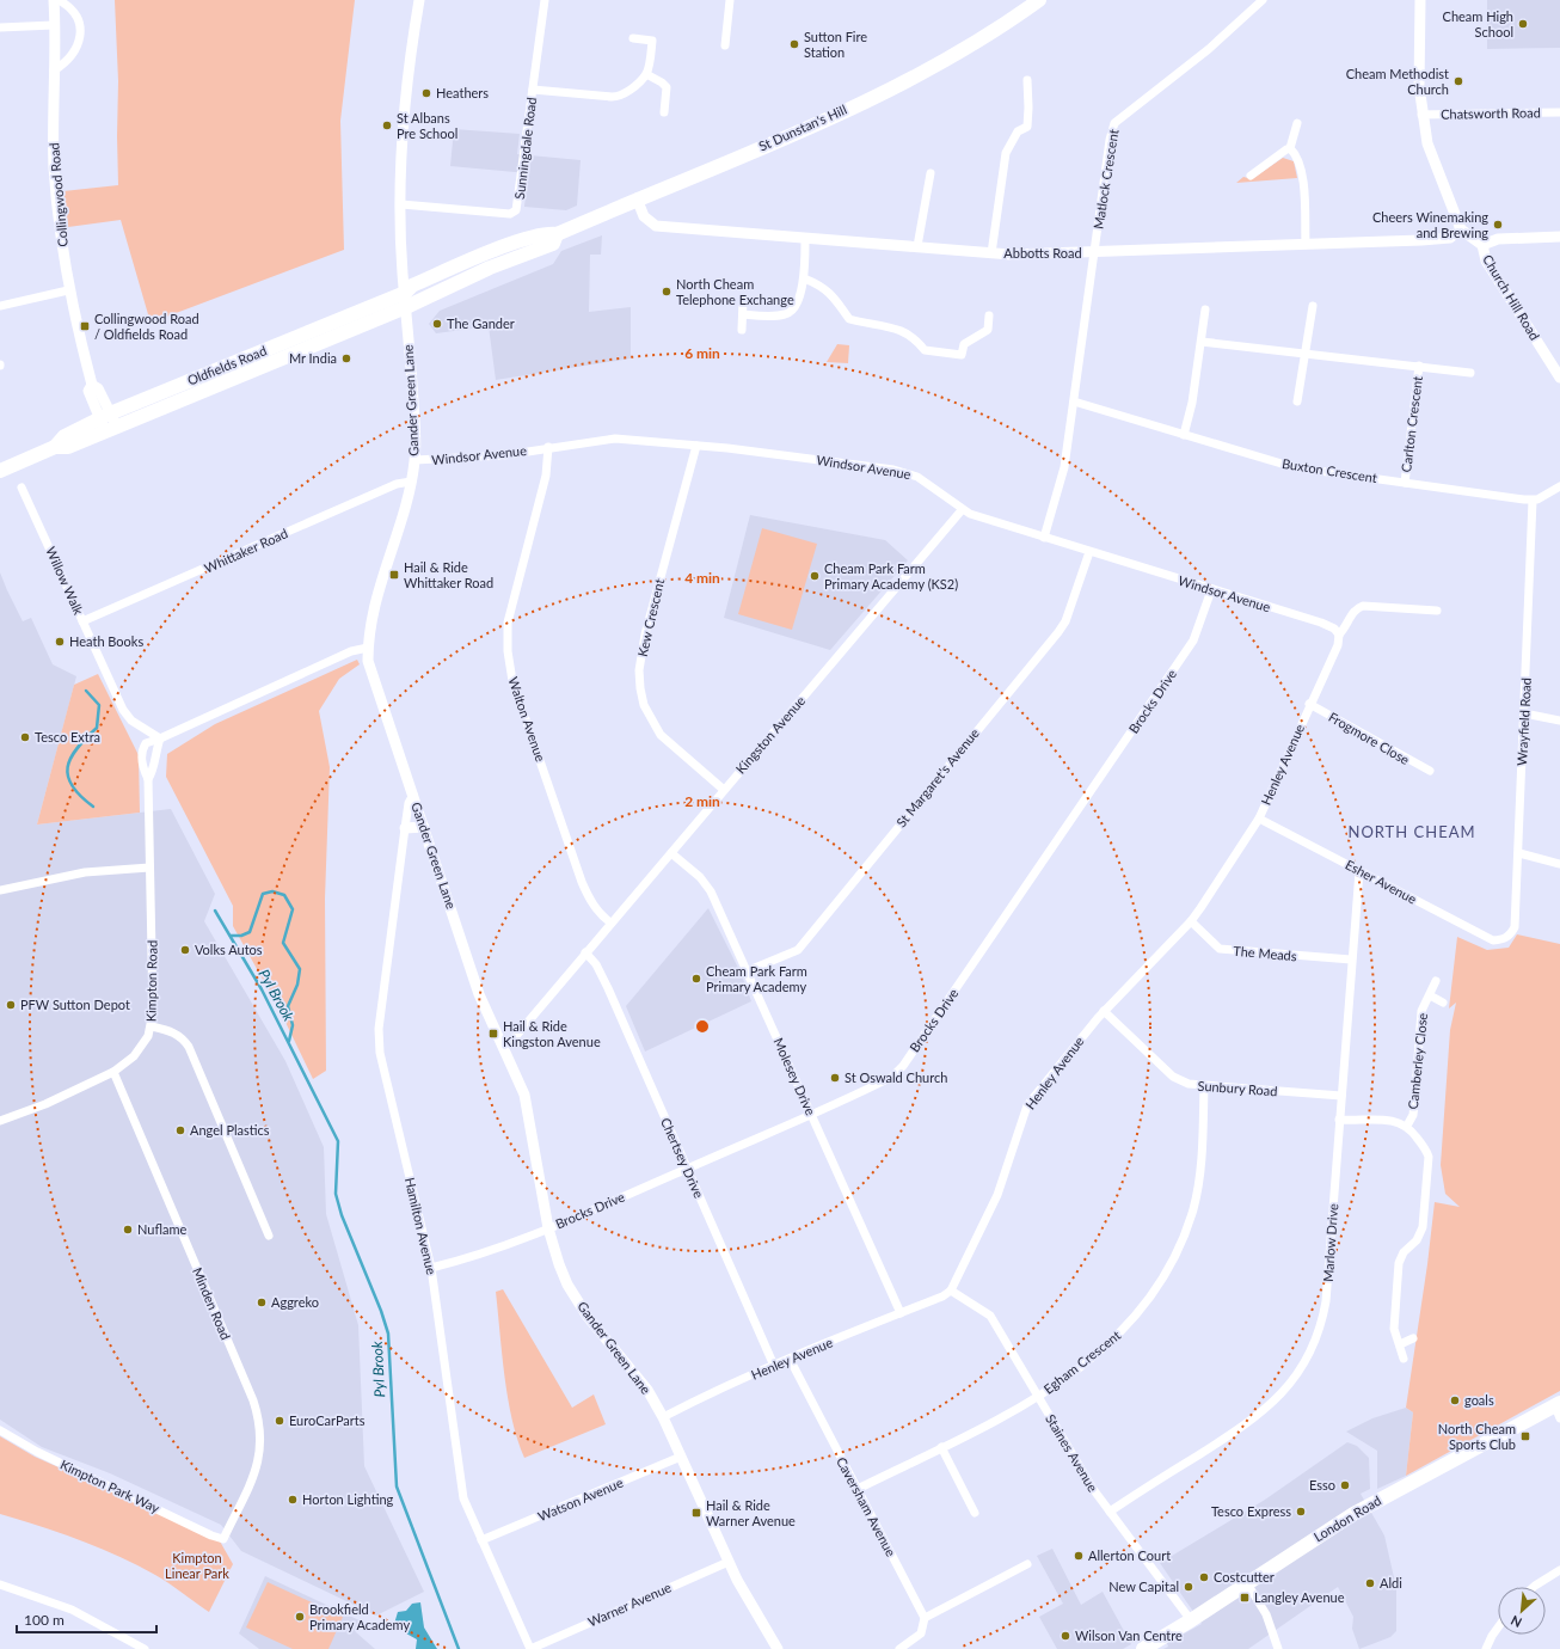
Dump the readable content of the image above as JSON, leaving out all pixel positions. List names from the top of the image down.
{
  "streets": {
    "highway": ["St Dunstan's Hill", "Oldfields Road", "London Road"],
    "street": [
      "Chatsworth Road",
      "Sunningdale Road",
      "Matlock Crescent",
      "Collingwood Road",
      "Abbotts Road",
      "Church Hill Road",
      "Gander Green Lane",
      "Carlton Crescent",
      "Windsor Avenue",
      "Buxton Crescent",
      "Whittaker Road",
      "Willow Walk",
      "Kew Crescent",
      "Brocks Drive",
      "Walton Avenue",
      "Wrayfield Road",
      "Kingston Avenue",
      "Frogmore Close",
      "Henley Avenue",
      "St Margaret's Avenue",
      "Esher Avenue",
      "The Meads",
      "Kimpton Road",
      "Camberley Close",
      "Molesey Drive",
      "Sunbury Road",
      "Chertsey Drive",
      "Hamilton Avenue",
      "Marlow Drive",
      "Minden Road",
      "Egham Crescent",
      "Staines Avenue",
      "Kimpton Park Way",
      "Watson Avenue",
      "Caversham Avenue",
      "Warner Avenue"
    ]
  },
  "crossings": [
    ["St Dunstan's Hill", "Abbotts Road"],
    ["St Dunstan's Hill", "Oldfields Road"],
    ["St Dunstan's Hill", "Gander Green Lane"],
    ["Sunningdale Road", "Gander Green Lane"],
    ["Matlock Crescent", "Abbotts Road"],
    ["Matlock Crescent", "Windsor Avenue"],
    ["Matlock Crescent", "Buxton Crescent"],
    ["Collingwood Road", "Oldfields Road"],
    ["Abbotts Road", "Church Hill Road"],
    ["Oldfields Road", "Gander Green Lane"],
    ["Gander Green Lane", "Windsor Avenue"],
    ["Gander Green Lane", "Whittaker Road"],
    ["Gander Green Lane", "Brocks Drive"],
    ["Gander Green Lane", "Kingston Avenue"],
    ["Gander Green Lane", "Henley Avenue"],
    ["Gander Green Lane", "Kimpton Road"],
    ["Gander Green Lane", "Hamilton Avenue"],
    ["Gander Green Lane", "Watson Avenue"],
    ["Gander Green Lane", "Warner Avenue"],
    ["Carlton Crescent", "Buxton Crescent"],
    ["Windsor Avenue", "Kew Crescent"],
    ["Windsor Avenue", "Brocks Drive"],
    ["Windsor Avenue", "Walton Avenue"],
    ["Windsor Avenue", "Kingston Avenue"],
    ["Windsor Avenue", "Henley Avenue"],
    ["Windsor Avenue", "St Margaret's Avenue"],
    ["Buxton Crescent", "Wrayfield Road"],
    ["Whittaker Road", "Willow Walk"],
    ["Willow Walk", "Kimpton Road"],
    ["Kew Crescent", "Kingston Avenue"],
    ["Brocks Drive", "Molesey Drive"],
    ["Brocks Drive", "Chertsey Drive"],
    ["Brocks Drive", "Hamilton Avenue"],
    ["Walton Avenue", "Kingston Avenue"],
    ["Wrayfield Road", "Esher Avenue"],
    ["Kingston Avenue", "Molesey Drive"],
    ["Kingston Avenue", "Chertsey Drive"],
    ["Frogmore Close", "Henley Avenue"],
    ["Henley Avenue", "Esher Avenue"],
    ["Henley Avenue", "The Meads"],
    ["Henley Avenue", "Molesey Drive"],
    ["Henley Avenue", "Sunbury Road"],
    ["Henley Avenue", "Chertsey Drive"],
    ["Henley Avenue", "Staines Avenue"],
    ["Henley Avenue", "Caversham Avenue"],
    ["St Margaret's Avenue", "Molesey Drive"],
    ["Esher Avenue", "Marlow Drive"],
    ["The Meads", "Marlow Drive"],
    ["Kimpton Road", "Minden Road"],
    ["Camberley Close", "Marlow Drive"],
    ["Sunbury Road", "Marlow Drive"],
    ["Sunbury Road", "Egham Crescent"],
    ["Hamilton Avenue", "Watson Avenue"],
    ["Hamilton Avenue", "Warner Avenue"],
    ["Marlow Drive", "Staines Avenue"],
    ["Minden Road", "Kimpton Park Way"],
    ["Egham Crescent", "Staines Avenue"],
    ["Egham Crescent", "Caversham Avenue"],
    ["Staines Avenue", "London Road"]
  ],
  "districts": ["NORTH CHEAM"],
  "water": ["Pyl Brook"],
  "parks": ["Kimpton Linear Park"],
  "places": {
    "other": [
      "Cheam High School",
      "Sutton Fire Station",
      "Cheam Methodist Church",
      "Heathers",
      "St Albans Pre School",
      "Cheers Winemaking and Brewing",
      "North Cheam Telephone Exchange",
      "The Gander",
      "Mr India",
      "Cheam Park Farm Primary Academy (KS2)",
      "Heath Books",
      "Tesco Extra",
      "Volks Autos",
      "Cheam Park Farm Primary Academy",
      "PFW Sutton Depot",
      "St Oswald Church",
      "Angel Plastics",
      "Nuflame",
      "Aggreko",
      "goals",
      "EuroCarParts",
      "Esso",
      "Horton Lighting",
      "Tesco Express",
      "Allerton Court",
      "Costcutter",
      "Aldi",
      "New Capital",
      "Brookfield Primary Academy",
      "Wilson Van Centre"
    ],
    "transit": [
      "Collingwood Road / Oldfields Road",
      "Hail & Ride Whittaker Road",
      "Hail & Ride Kingston Avenue",
      "North Cheam Sports Club",
      "Hail & Ride Warner Avenue",
      "Langley Avenue"
    ]
  },
  "scale_bar": "100 m",
  "north": "bottom left",
  "rings": ["6 min", "4 min", "2 min"]
}
